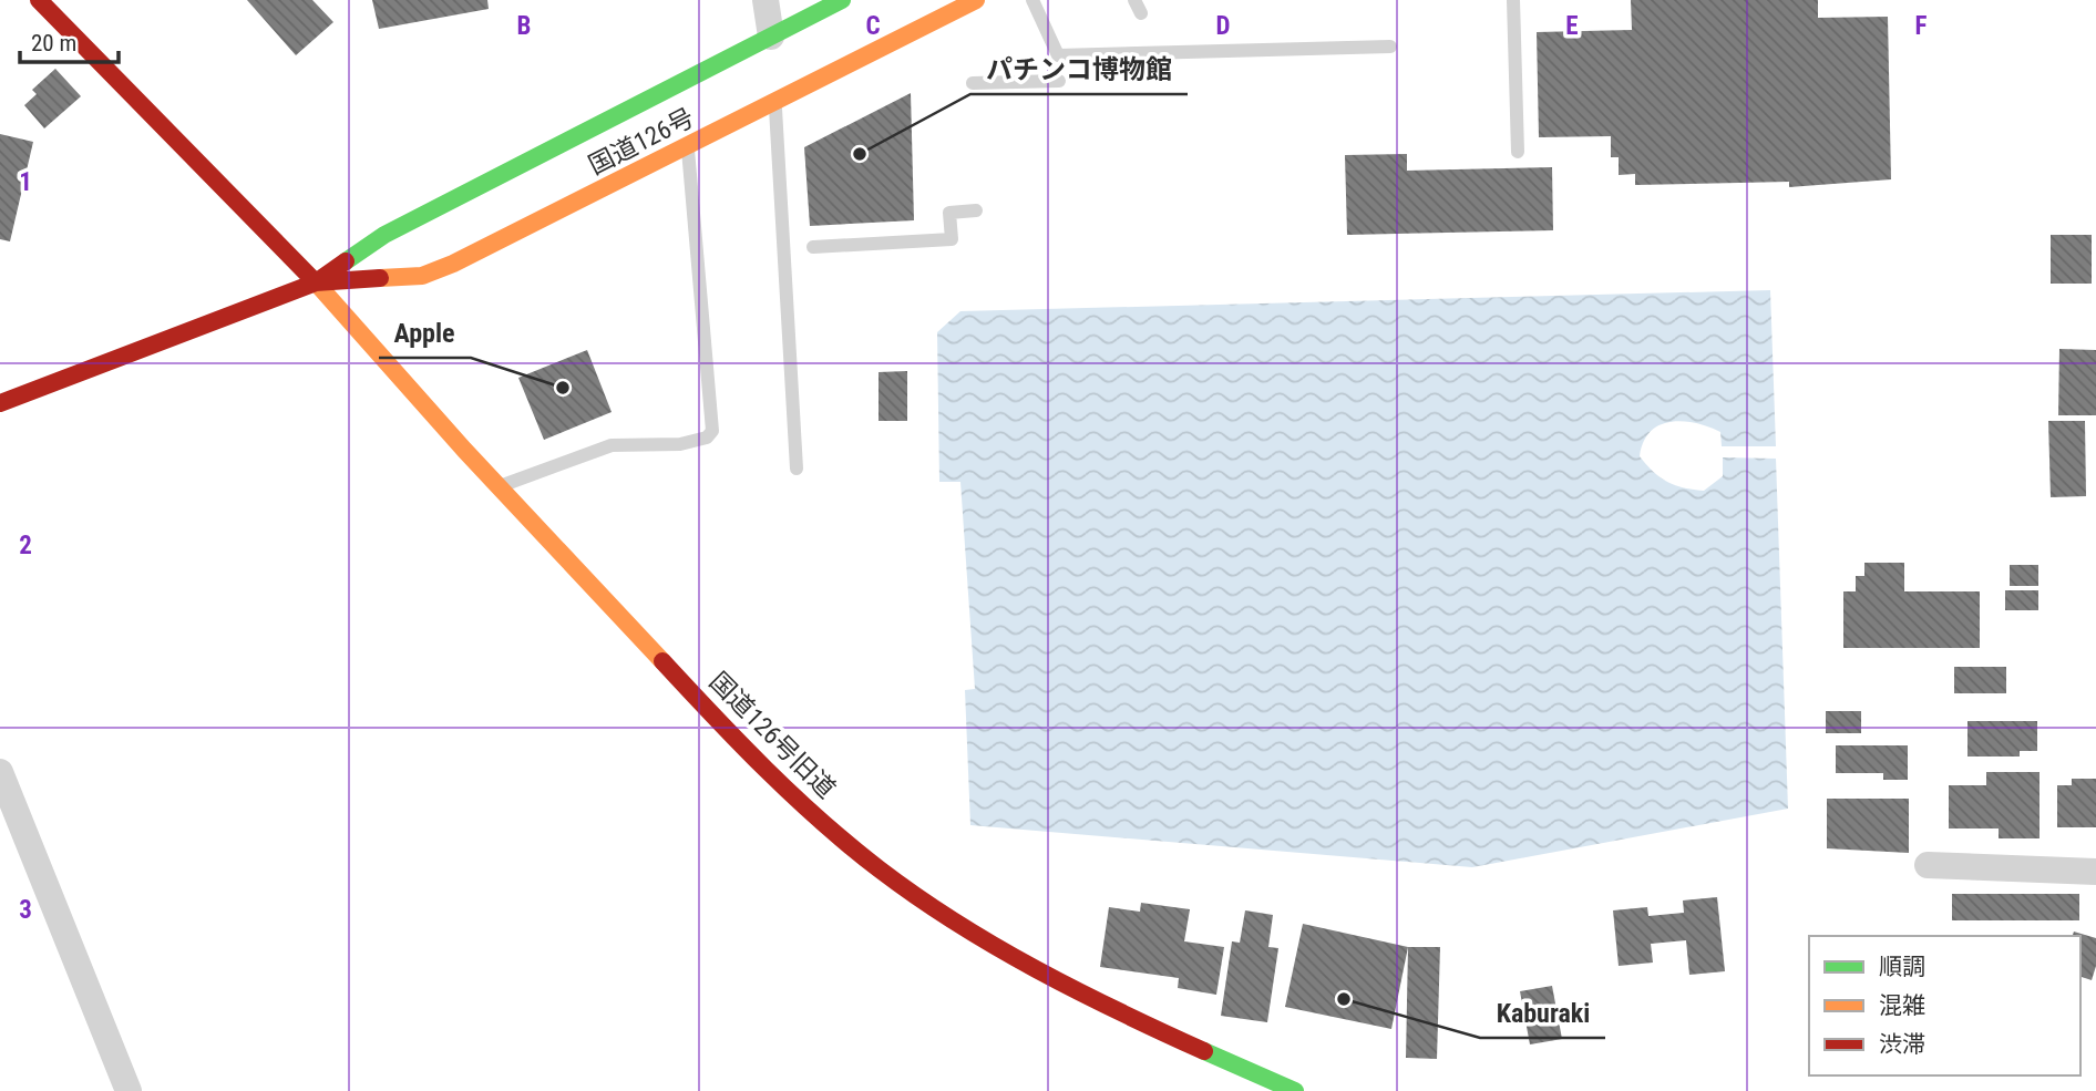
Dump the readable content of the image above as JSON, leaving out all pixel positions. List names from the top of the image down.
{
  "streets": {
    "main road": ["国道126号", "国道126号旧道"]
  },
  "crossings": [
    ["国道126号", "国道126号旧道"]
  ],
  "places": ["パチンコ博物館", "Apple", "Kaburaki"],
  "legend": ["順調", "混雑", "渋滞"],
  "scale_bar": "20 m",
  "grid": {
    "columns": [
      "B",
      "C",
      "D",
      "E",
      "F"
    ],
    "rows": ["1", "2", "3"]
  }
}
